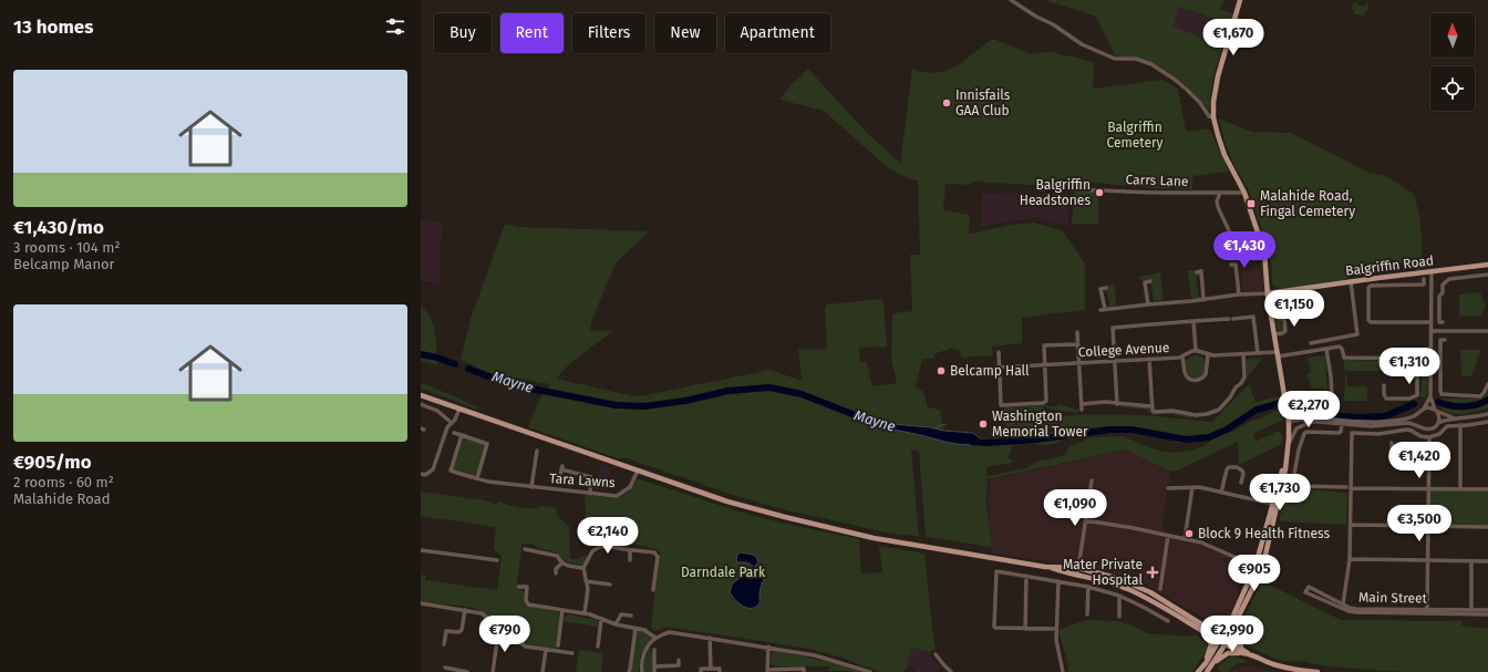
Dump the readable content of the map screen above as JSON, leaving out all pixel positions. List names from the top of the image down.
{
  "streets": {
    "main road": ["Balgriffin Road"],
    "street": [
      "Carrs Lane",
      "College Avenue",
      "Tara Lawns",
      "Main Street"
    ]
  },
  "water": ["Mayne"],
  "parks": ["Balgriffin Cemetery", "Darndale Park"],
  "places": {
    "other": [
      "Innisfails GAA Club",
      "Balgriffin Headstones",
      "Belcamp Hall",
      "Washington Memorial Tower",
      "Block 9 Health Fitness"
    ],
    "transit": ["Malahide Road, Fingal Cemetery"],
    "health": ["Mater Private Hospital"]
  },
  "north": "top",
  "page": {
    "heading": "13 homes",
    "chip": [
      "Buy",
      "Rent",
      "Filters",
      "New",
      "Apartment"
    ],
    "price": [
      "€1,670",
      "€1,430",
      "€1,150",
      "€1,310",
      "€2,270",
      "€1,420",
      "€1,730",
      "€1,090",
      "€3,500",
      "€2,140",
      "€905",
      "€790",
      "€2,990"
    ],
    "list": [
      {
        "name": "€1,430/mo",
        "note": "3 rooms · 104 m² · Belcamp Manor"
      },
      {
        "name": "€905/mo",
        "note": "2 rooms · 60 m² · Malahide Road"
      }
    ]
  }
}
